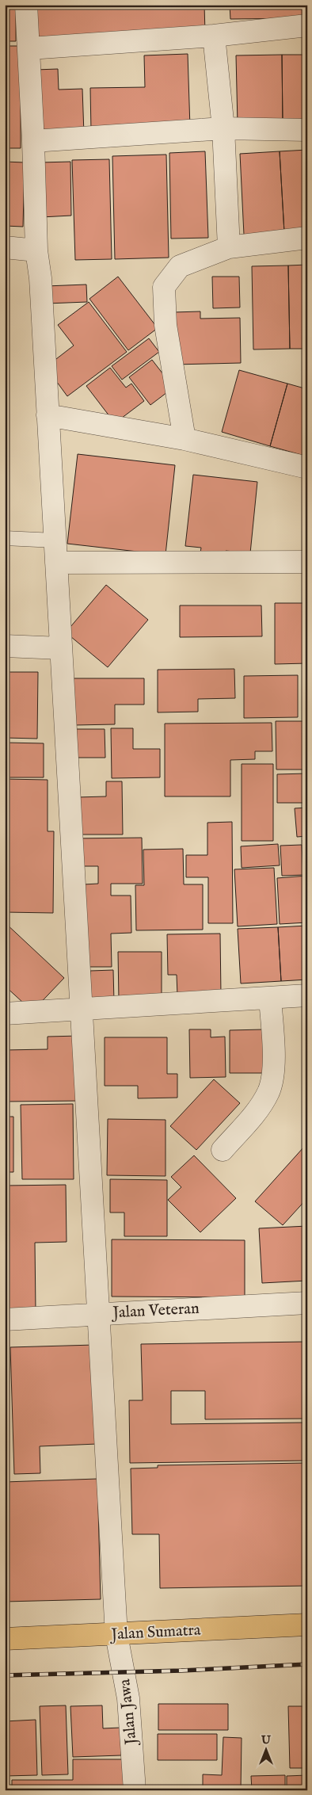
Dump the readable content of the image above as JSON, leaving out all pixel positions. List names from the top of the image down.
{
  "streets": {
    "highway": ["Jalan Sumatra"],
    "street": ["Jalan Veteran", "Jalan Jawa"]
  },
  "crossings": [
    ["Jalan Veteran", "Jalan Jawa"],
    ["Jalan Sumatra", "Jalan Jawa"]
  ],
  "north": "top"
}
